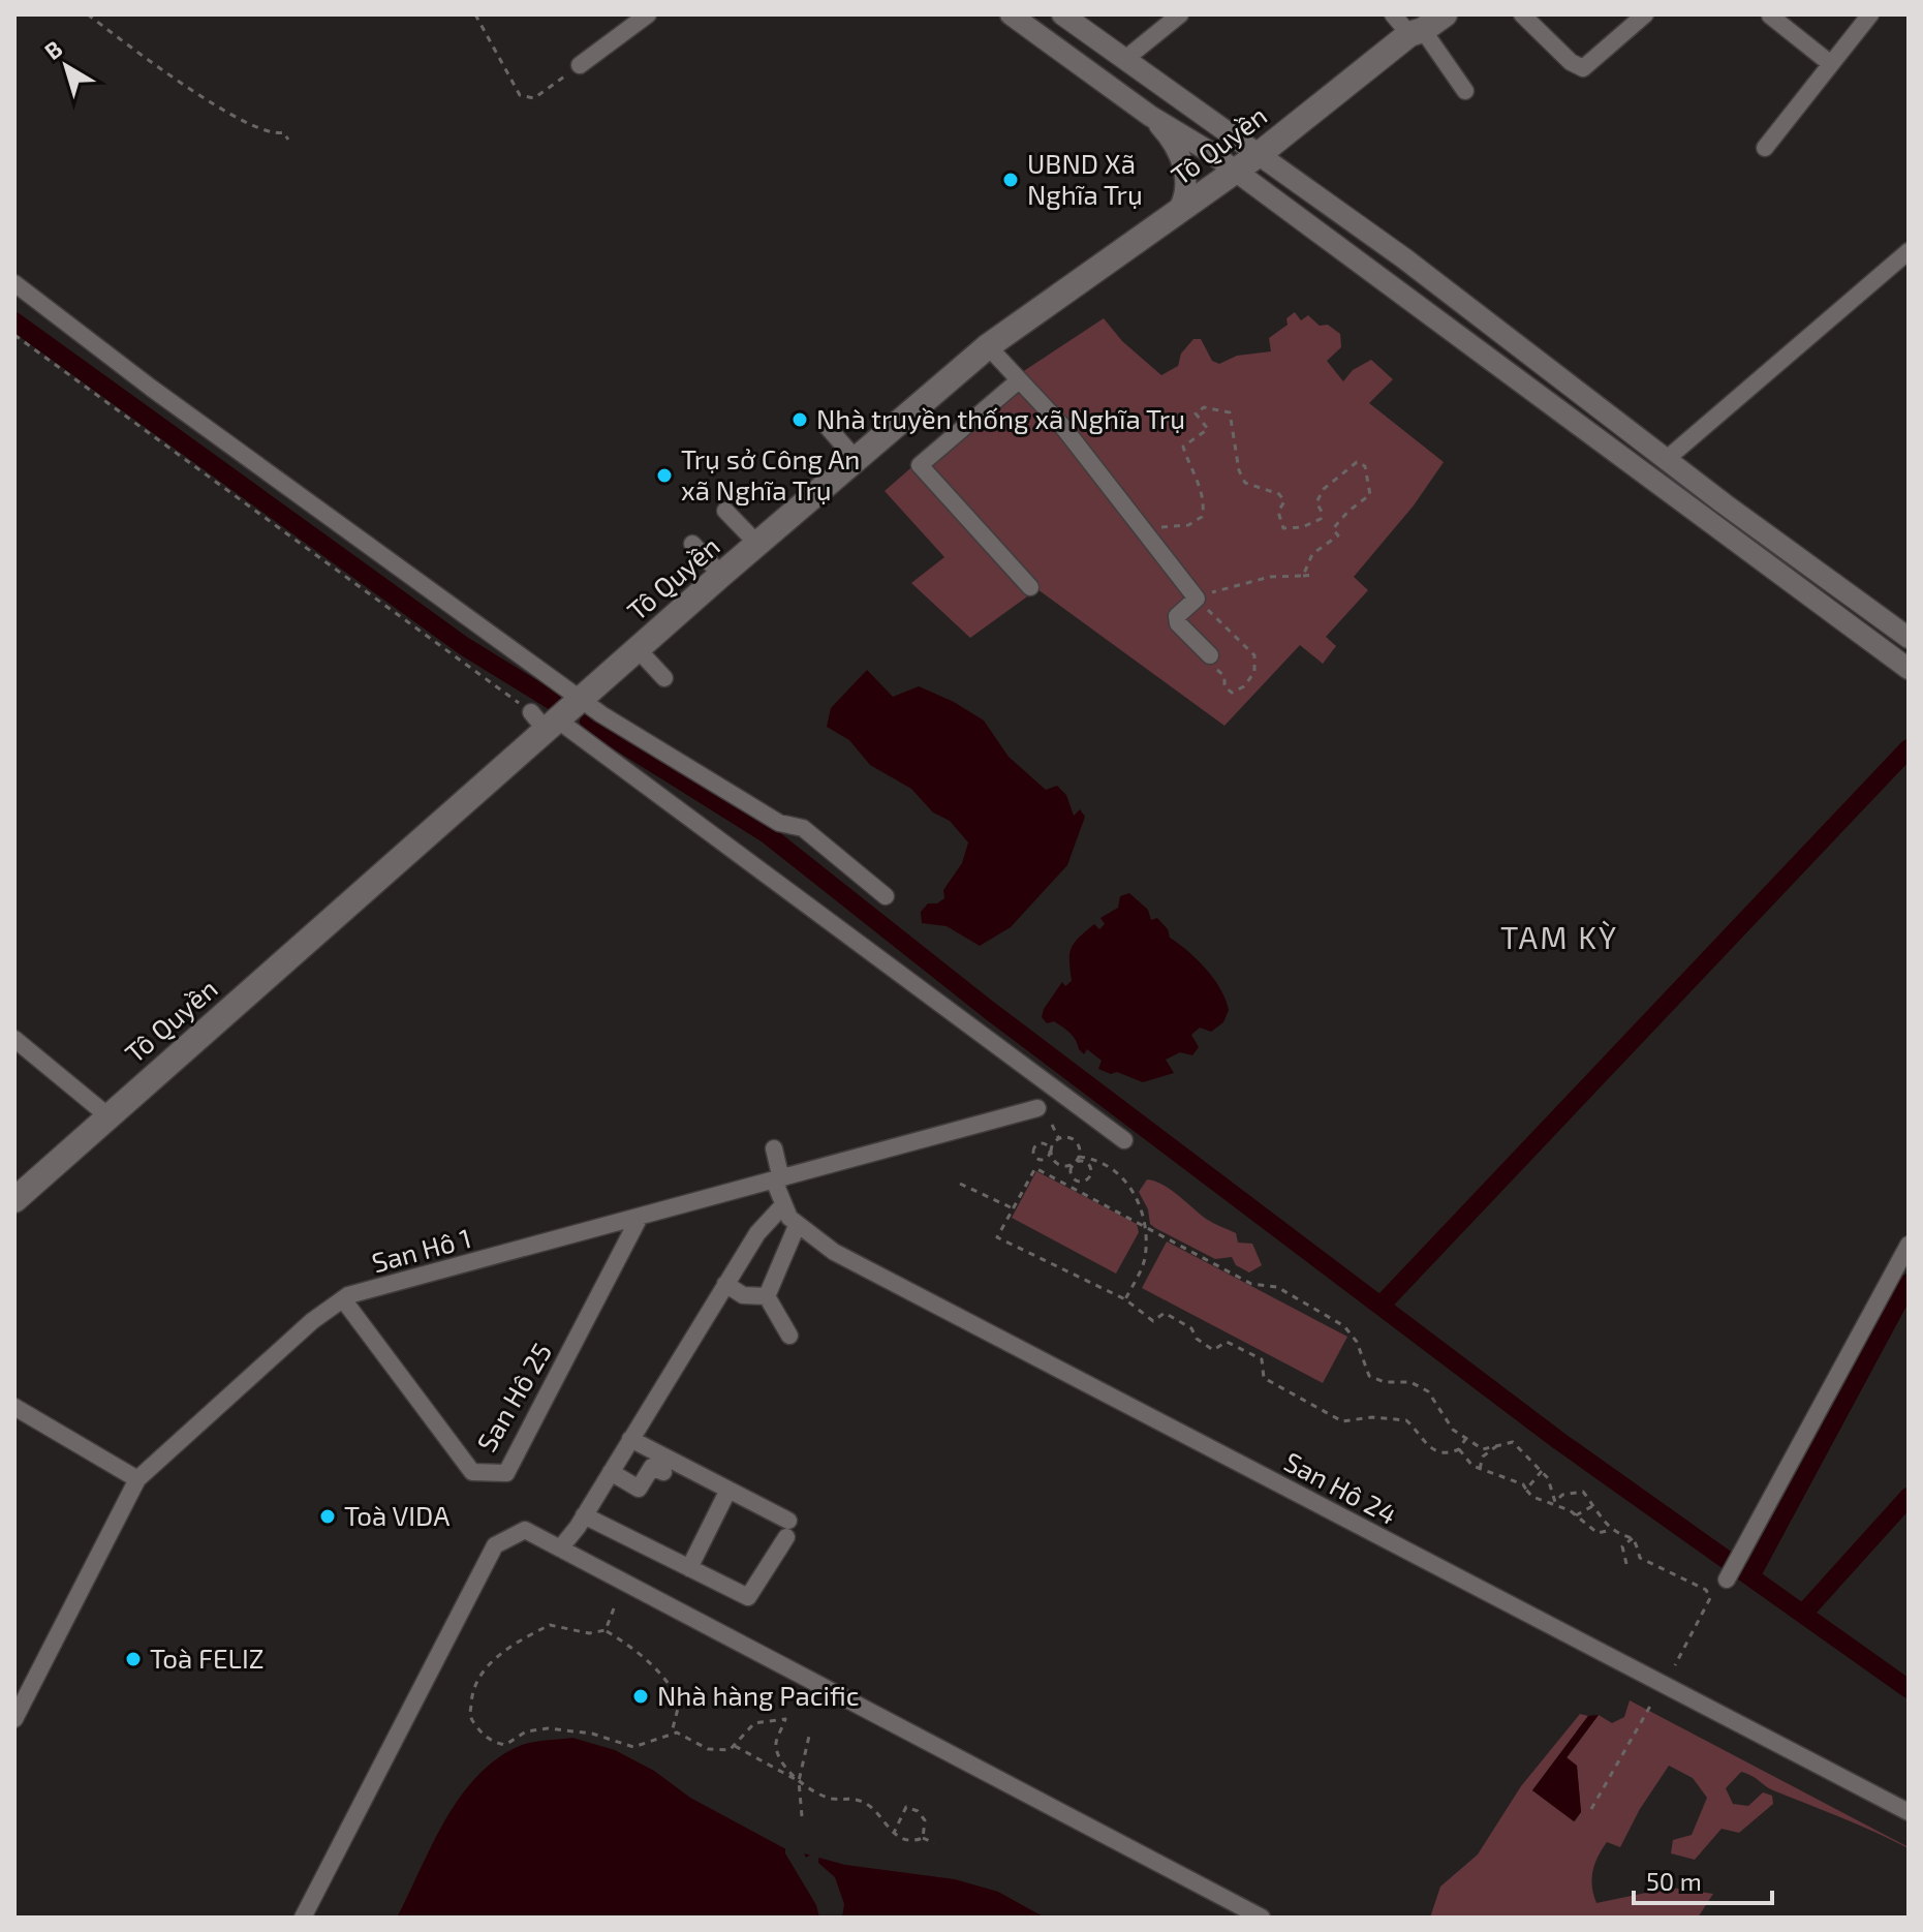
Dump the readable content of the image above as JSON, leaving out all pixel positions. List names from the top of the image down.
{
  "streets": {
    "main road": ["Tô Quyền"],
    "street": ["San Hô 1", "San Hô 25", "San Hô 24"]
  },
  "crossings": [
    ["San Hô 1", "San Hô 25"],
    ["San Hô 1", "San Hô 24"]
  ],
  "districts": ["TAM KỲ"],
  "places": [
    "UBND Xã Nghĩa Trụ",
    "Nhà truyền thống xã Nghĩa Trụ",
    "Trụ sở Công An xã Nghĩa Trụ",
    "Toà VIDA",
    "Toà FELIZ",
    "Nhà hàng Pacific"
  ],
  "scale_bar": "50 m",
  "north": "top left"
}
